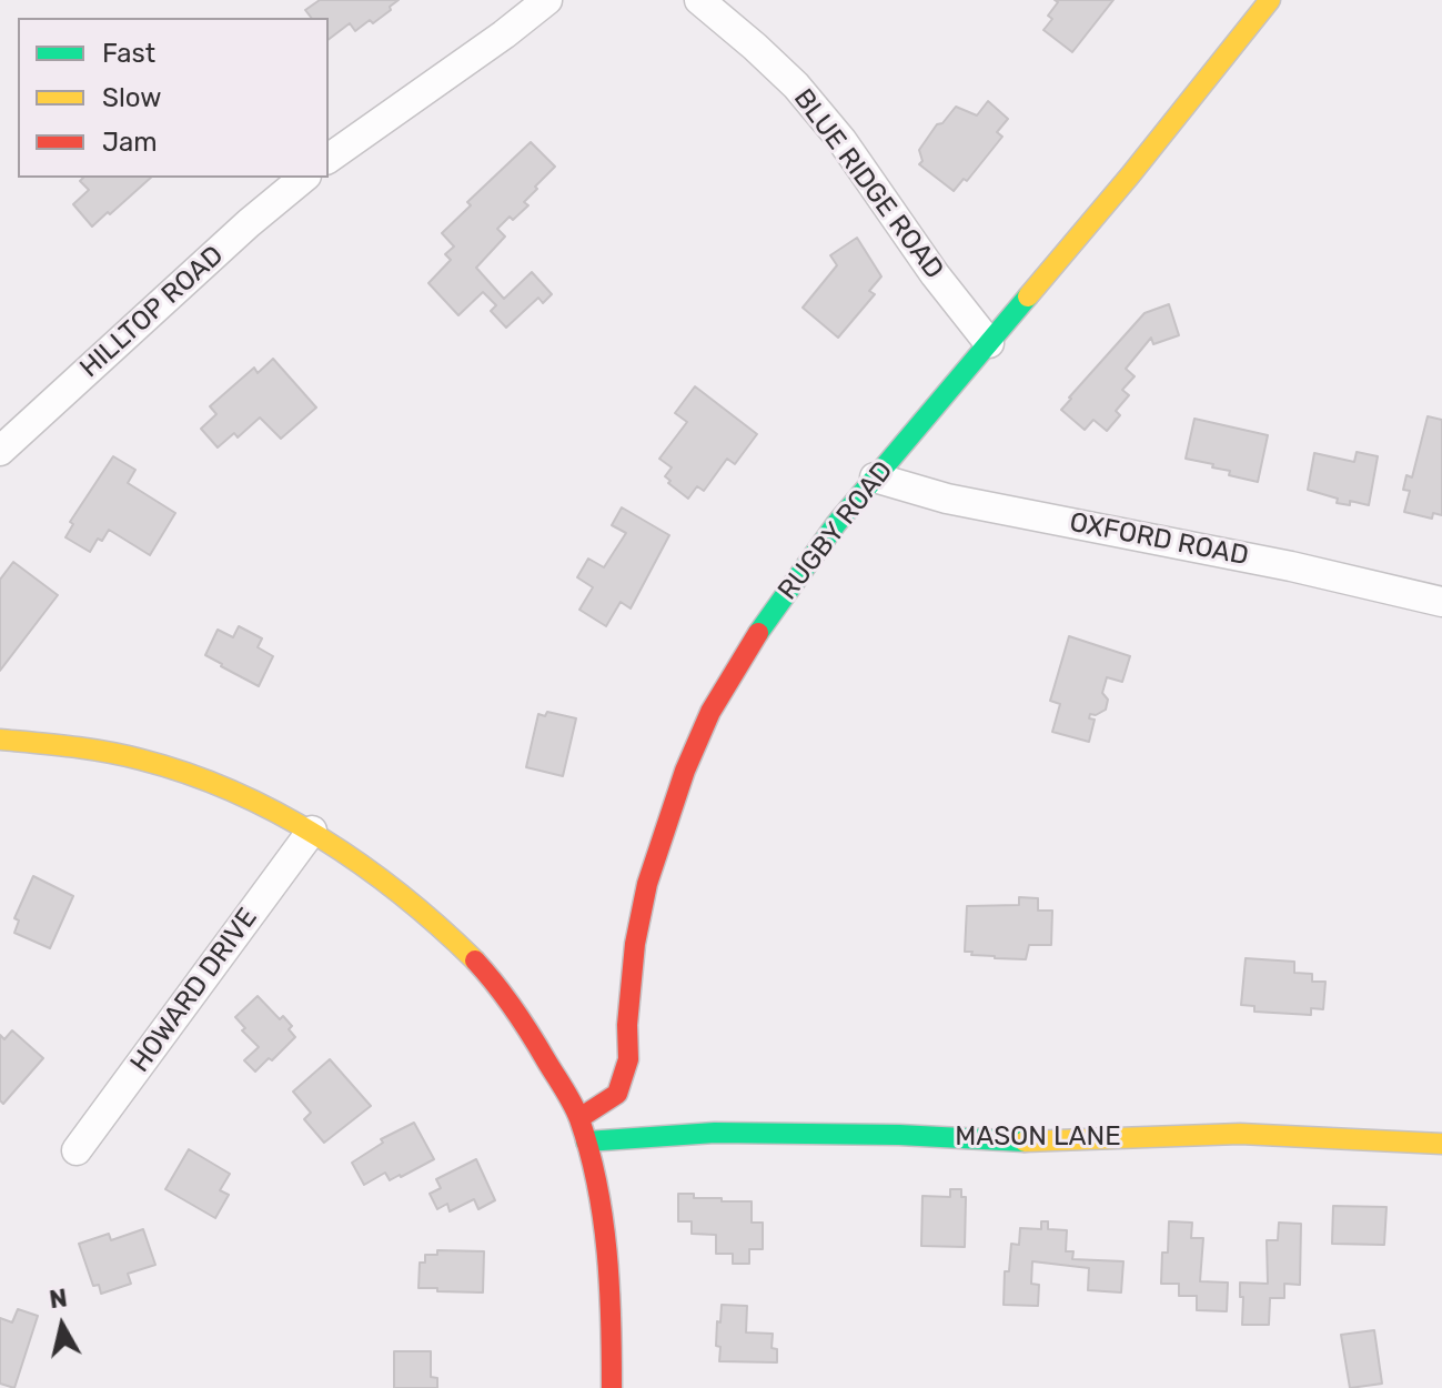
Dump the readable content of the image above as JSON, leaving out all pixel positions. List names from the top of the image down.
{
  "streets": {
    "street": [
      "BLUE RIDGE ROAD",
      "HILLTOP ROAD",
      "RUGBY ROAD",
      "OXFORD ROAD",
      "HOWARD DRIVE",
      "MASON LANE"
    ]
  },
  "crossings": [
    ["BLUE RIDGE ROAD", "RUGBY ROAD"],
    ["RUGBY ROAD", "OXFORD ROAD"]
  ],
  "legend": ["Fast", "Slow", "Jam"],
  "north": "top"
}
